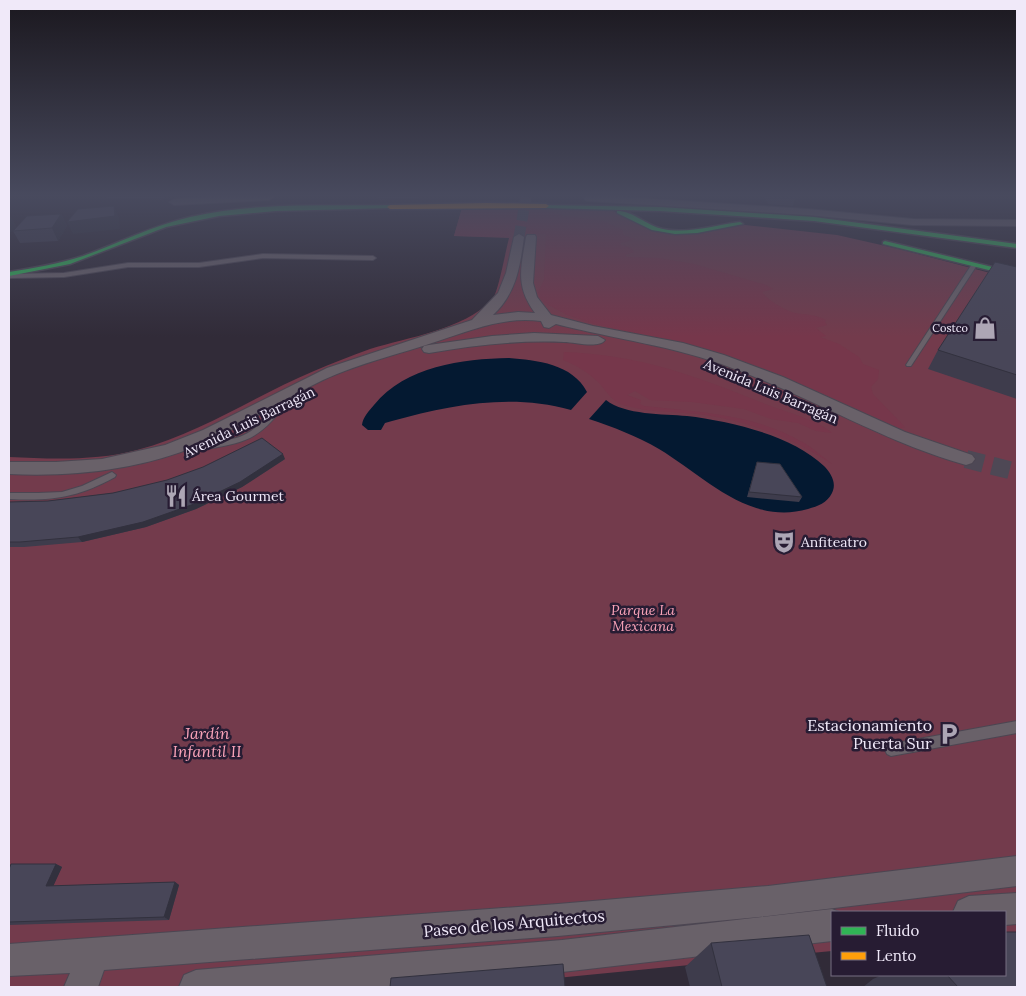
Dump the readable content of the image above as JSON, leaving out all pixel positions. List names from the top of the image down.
{
  "streets": {
    "street": ["Avenida Luis Barragán", "Paseo de los Arquitectos"]
  },
  "parks": ["Parque La Mexicana", "Jardín Infantil II"],
  "places": {
    "shop": ["Costco"],
    "restaurant": ["Área Gourmet"],
    "theatre": ["Anfiteatro"],
    "parking": ["Estacionamiento Puerta Sur"]
  },
  "legend": ["Fluido", "Lento"]
}
